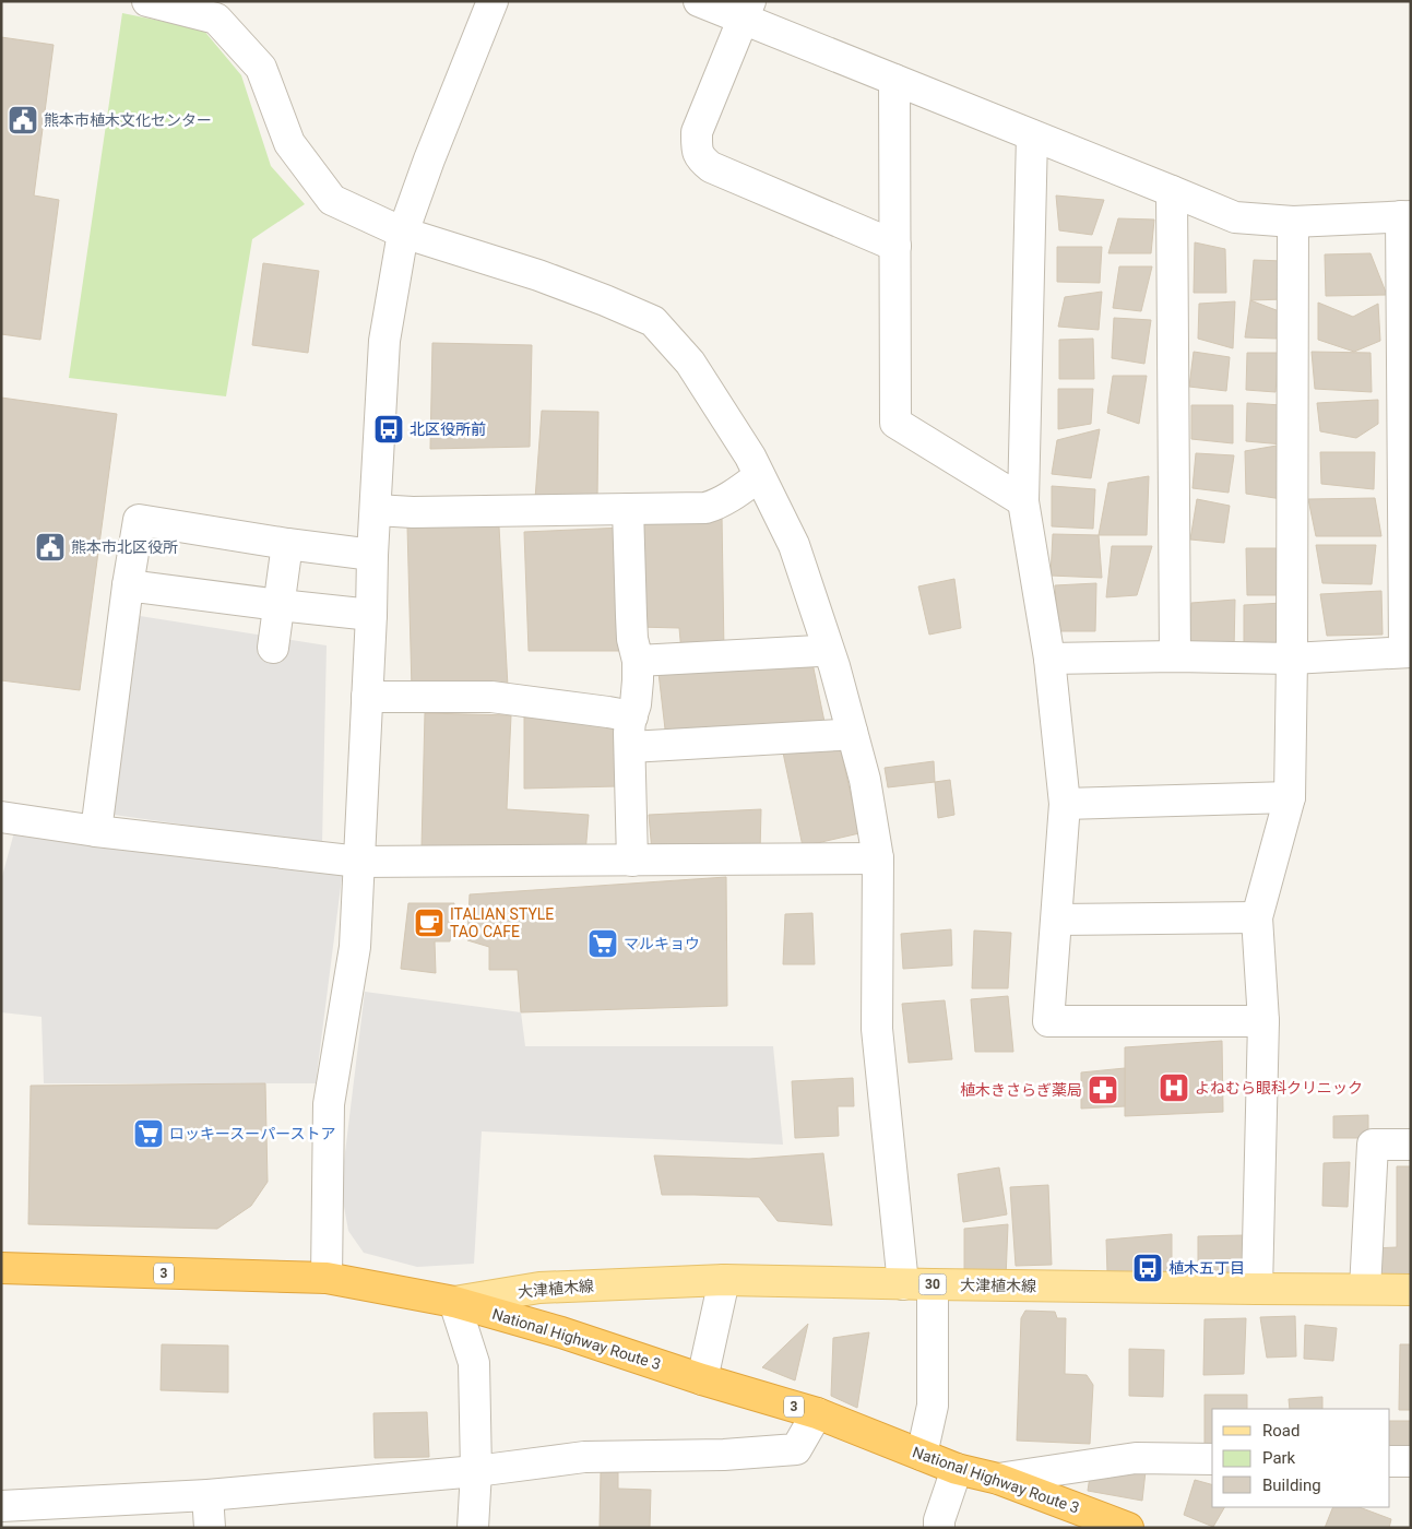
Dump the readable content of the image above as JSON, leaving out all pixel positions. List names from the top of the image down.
{
  "streets": {
    "highway": ["3", "National Highway Route 3"],
    "main road": ["30", "大津植木線"]
  },
  "crossings": [
    ["大津植木線", "National Highway Route 3"]
  ],
  "places": {
    "public building": ["熊本市植木文化センター", "熊本市北区役所"],
    "bus stop": ["北区役所前", "植木五丁目"],
    "cafe": ["ITALIAN STYLE TAO CAFE"],
    "supermarket": ["マルキョウ", "ロッキースーパーストア"],
    "hospital": ["よねむら眼科クリニック"],
    "pharmacy": ["植木きさらぎ薬局"]
  },
  "legend": ["Road", "Park", "Building"]
}
